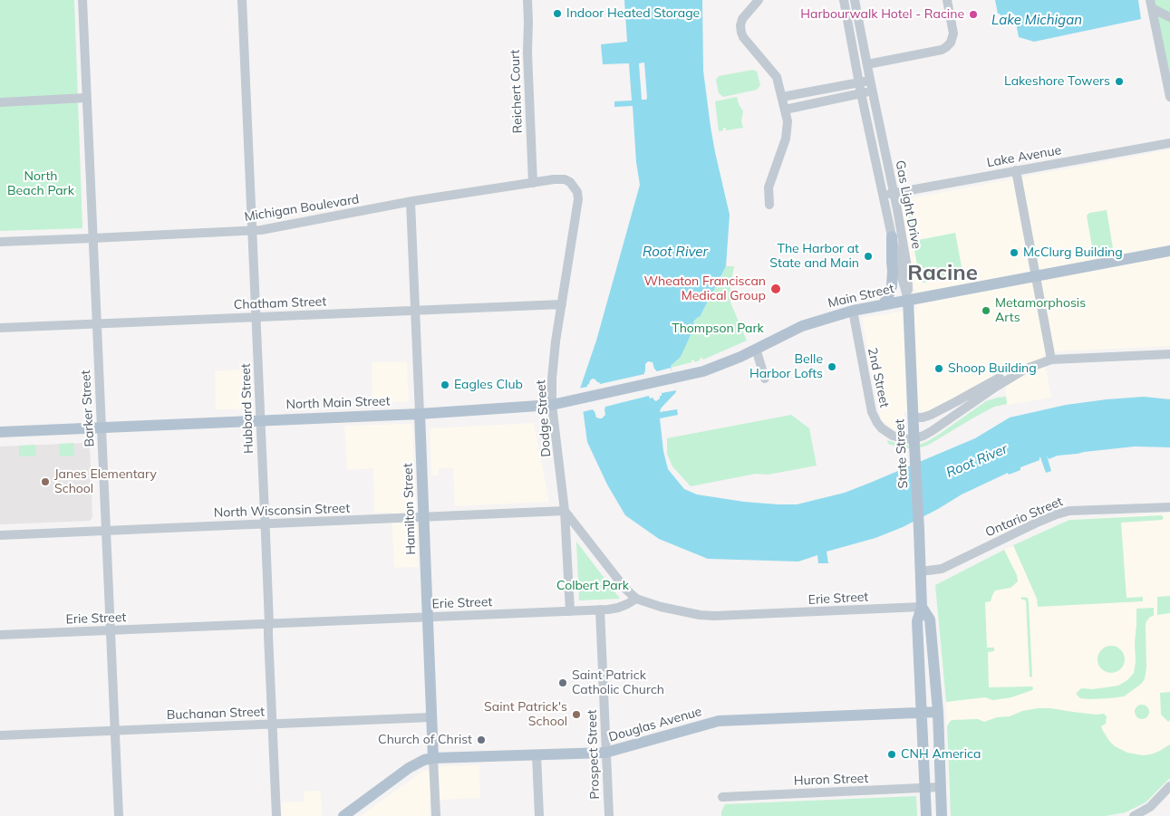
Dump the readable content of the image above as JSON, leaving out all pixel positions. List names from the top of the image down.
{
  "streets": {
    "main road": [
      "Main Street",
      "North Main Street",
      "State Street",
      "Hamilton Street",
      "Douglas Avenue"
    ],
    "street": [
      "Reichert Court",
      "Lake Avenue",
      "Gas Light Drive",
      "Michigan Boulevard",
      "Chatham Street",
      "2nd Street",
      "Barker Street",
      "Hubbard Street",
      "Dodge Street",
      "North Wisconsin Street",
      "Ontario Street",
      "Erie Street",
      "Buchanan Street",
      "Prospect Street",
      "Huron Street"
    ]
  },
  "crossings": [
    ["Reichert Court", "Michigan Boulevard"],
    ["Lake Avenue", "Gas Light Drive"],
    ["Gas Light Drive", "Main Street"],
    ["Gas Light Drive", "State Street"],
    ["Michigan Boulevard", "Barker Street"],
    ["Michigan Boulevard", "Hubbard Street"],
    ["Michigan Boulevard", "Dodge Street"],
    ["Michigan Boulevard", "Hamilton Street"],
    ["Main Street", "2nd Street"],
    ["Main Street", "North Main Street"],
    ["Main Street", "State Street"],
    ["Chatham Street", "Barker Street"],
    ["Chatham Street", "Hubbard Street"],
    ["Chatham Street", "Dodge Street"],
    ["Chatham Street", "Hamilton Street"],
    ["North Main Street", "Barker Street"],
    ["North Main Street", "Hubbard Street"],
    ["North Main Street", "Dodge Street"],
    ["North Main Street", "Hamilton Street"],
    ["Barker Street", "North Wisconsin Street"],
    ["Barker Street", "Erie Street"],
    ["Barker Street", "Buchanan Street"],
    ["Hubbard Street", "North Wisconsin Street"],
    ["Hubbard Street", "Erie Street"],
    ["Hubbard Street", "Buchanan Street"],
    ["Dodge Street", "North Wisconsin Street"],
    ["Dodge Street", "Erie Street"],
    ["State Street", "Ontario Street"],
    ["State Street", "Erie Street"],
    ["State Street", "Douglas Avenue"],
    ["State Street", "Huron Street"],
    ["Hamilton Street", "North Wisconsin Street"],
    ["Hamilton Street", "Erie Street"],
    ["Hamilton Street", "Buchanan Street"],
    ["Hamilton Street", "Douglas Avenue"],
    ["Erie Street", "Prospect Street"],
    ["Douglas Avenue", "Prospect Street"]
  ],
  "districts": ["Racine"],
  "water": ["Lake Michigan", "Root River"],
  "parks": ["North Beach Park", "Thompson Park", "Colbert Park"],
  "places": [
    "Indoor Heated Storage",
    "Harbourwalk Hotel - Racine",
    "Lakeshore Towers",
    "McClurg Building",
    "The Harbor at State and Main",
    "Wheaton Franciscan Medical Group",
    "Metamorphosis Arts",
    "Belle Harbor Lofts",
    "Shoop Building",
    "Eagles Club",
    "Janes Elementary School",
    "Saint Patrick Catholic Church",
    "Saint Patrick's School",
    "Church of Christ",
    "CNH America"
  ]
}
